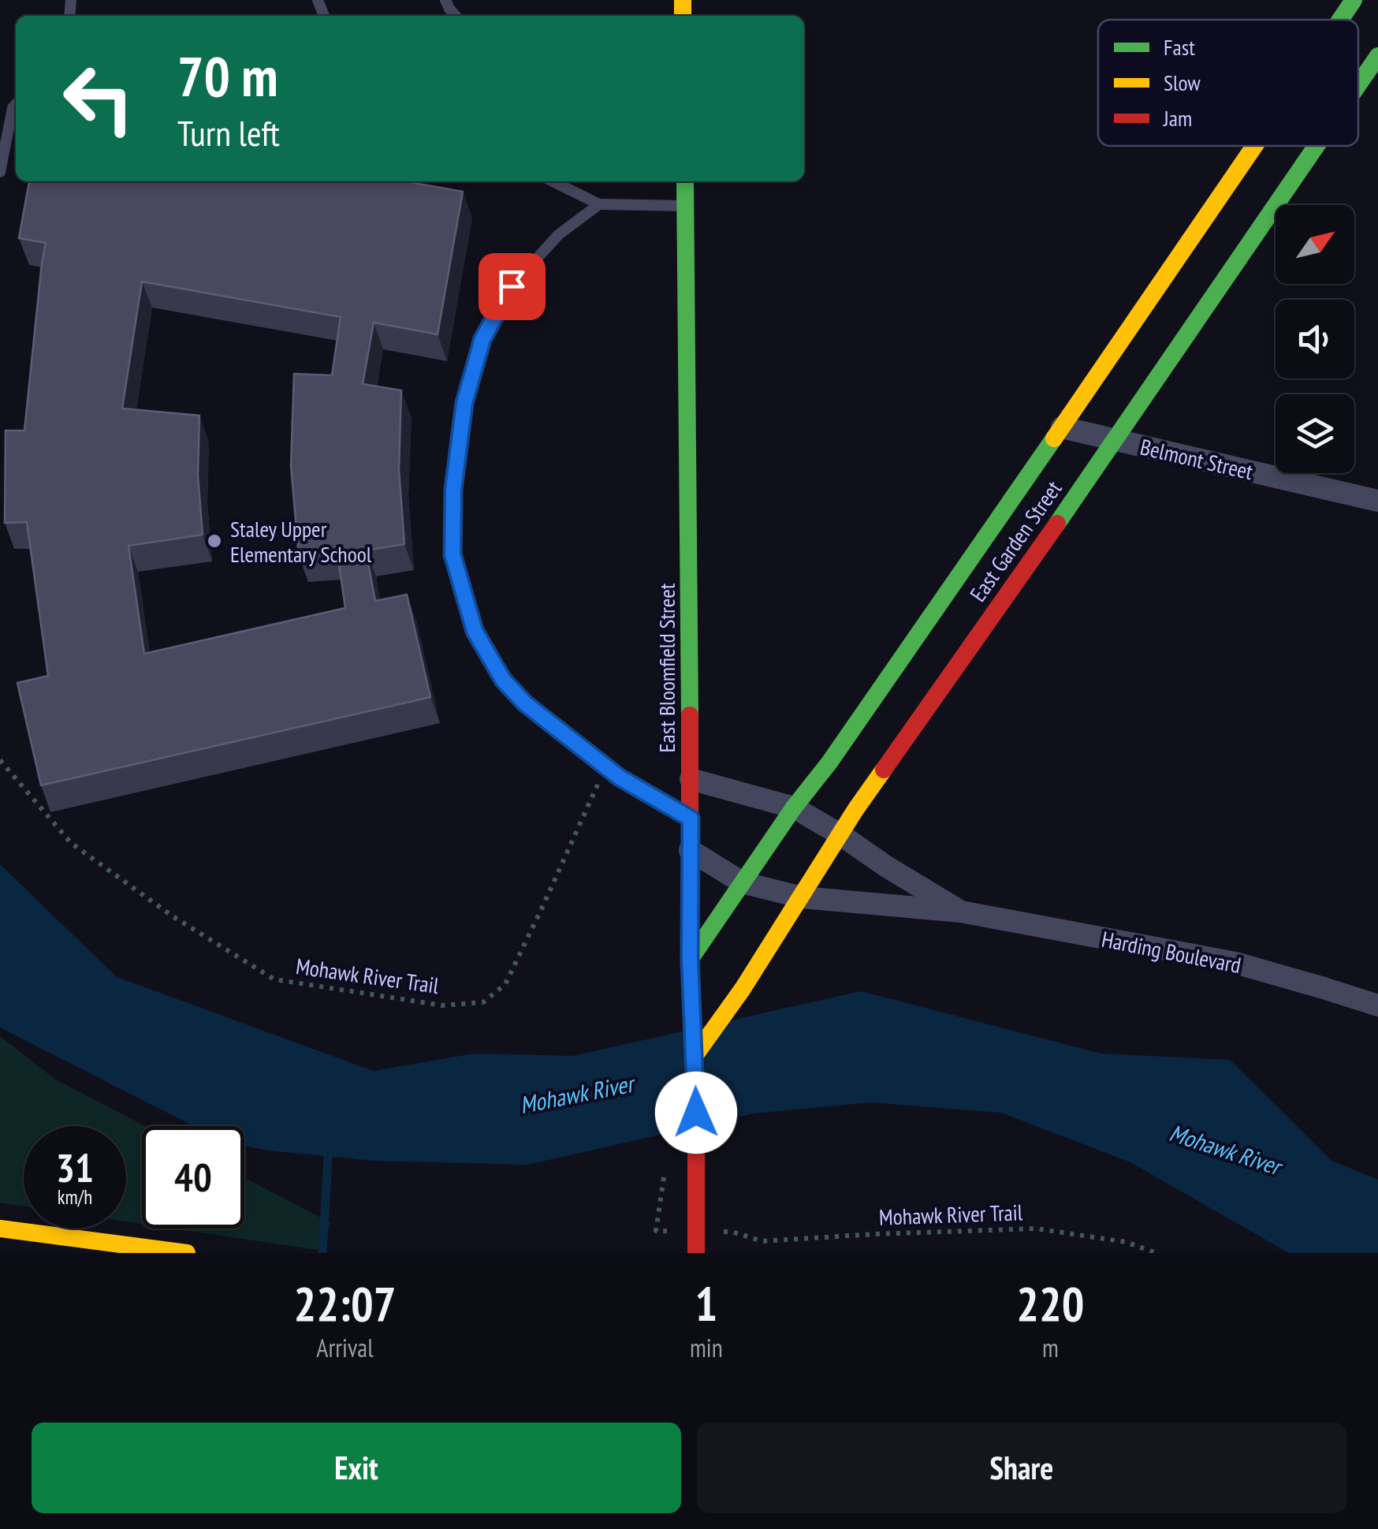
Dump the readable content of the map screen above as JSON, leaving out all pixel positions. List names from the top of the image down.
{
  "streets": {
    "street": [
      "Belmont Street",
      "East Garden Street",
      "East Bloomfield Street",
      "Harding Boulevard"
    ],
    "path": ["Mohawk River Trail"]
  },
  "crossings": [
    ["Belmont Street", "East Garden Street"],
    ["East Garden Street", "East Bloomfield Street"],
    ["East Garden Street", "Harding Boulevard"],
    ["East Bloomfield Street", "Harding Boulevard"],
    ["East Bloomfield Street", "Mohawk River Trail"]
  ],
  "water": ["Mohawk River"],
  "places": ["Staley Upper Elementary School"],
  "legend": ["Fast", "Slow", "Jam"],
  "north": "top right",
  "page": {
    "turn": ["70 m", "Turn left"],
    "speed": "31 km/h",
    "limit": "40",
    "eta": [
      "22:07",
      "Arrival",
      "1",
      "min",
      "220",
      "m"
    ],
    "buttons": ["Exit", "Share"]
  }
}
